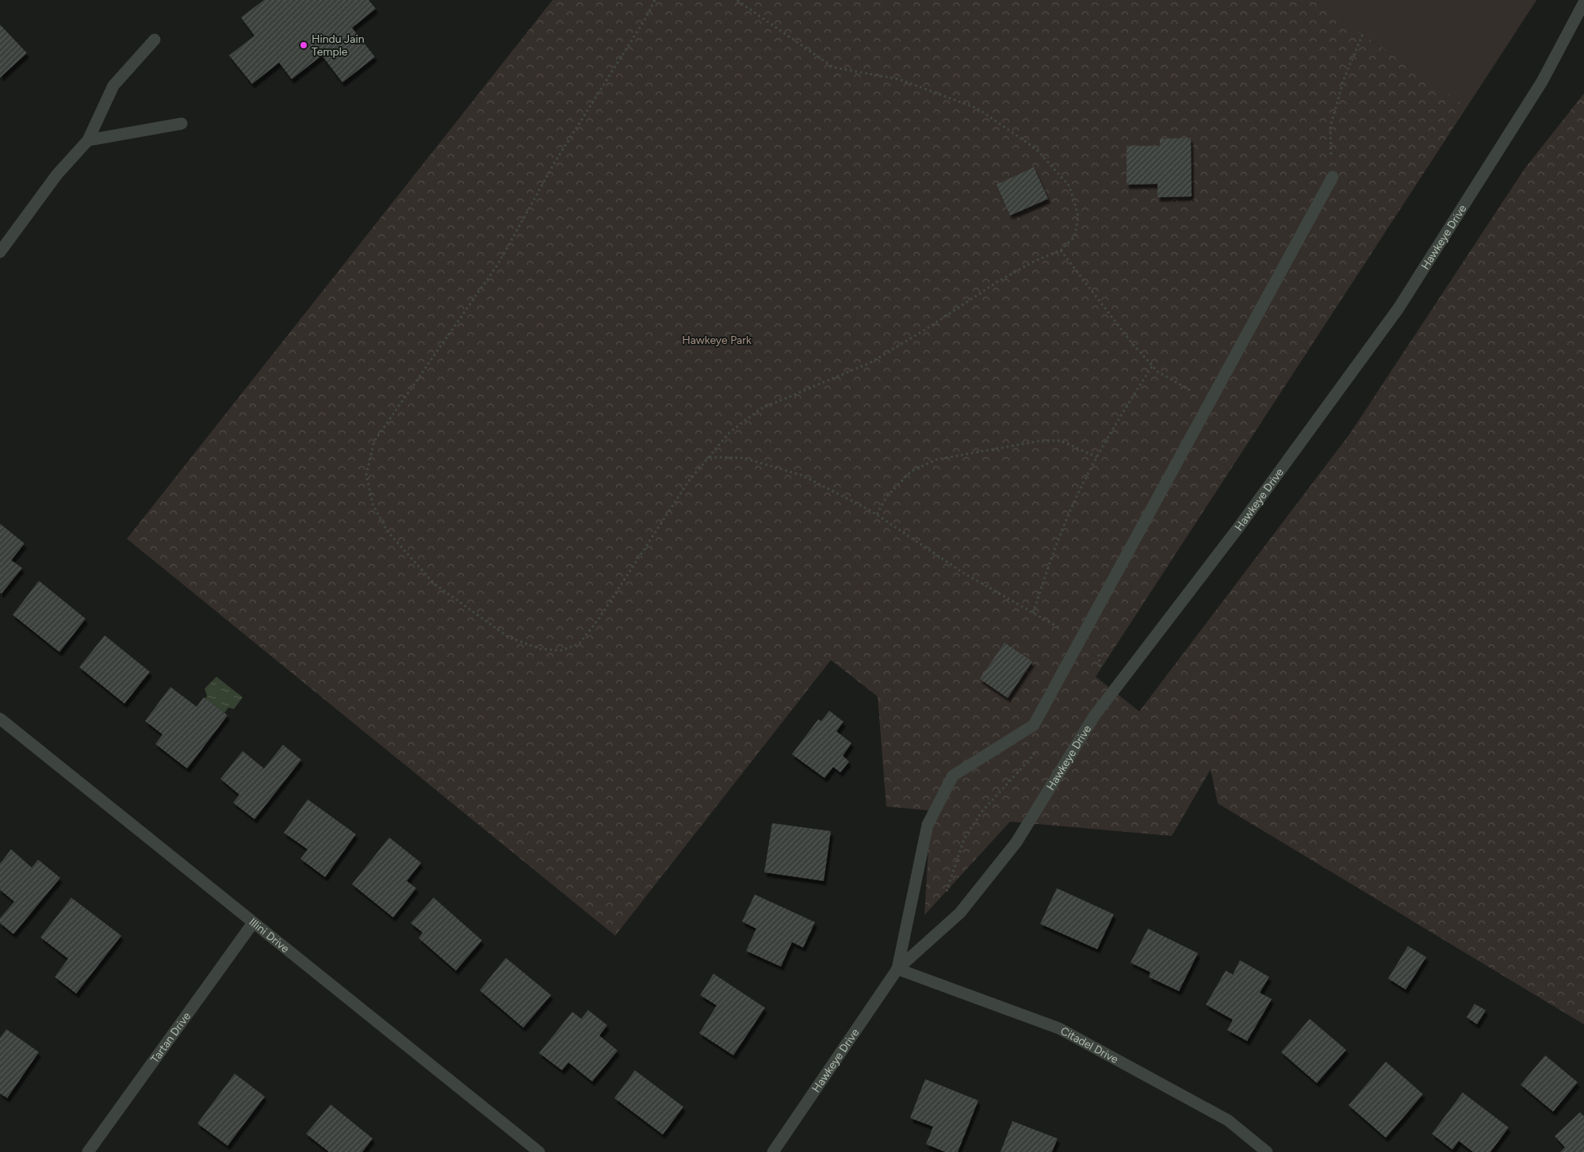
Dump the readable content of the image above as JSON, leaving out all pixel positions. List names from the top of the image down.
{
  "streets": {
    "street": [
      "Hawkeye Drive",
      "Illini Drive",
      "Tartan Drive",
      "Citadel Drive"
    ]
  },
  "crossings": [
    ["Hawkeye Drive", "Citadel Drive"],
    ["Illini Drive", "Tartan Drive"]
  ],
  "parks": ["Hawkeye Park"],
  "places": ["Hindu Jain Temple"]
}
